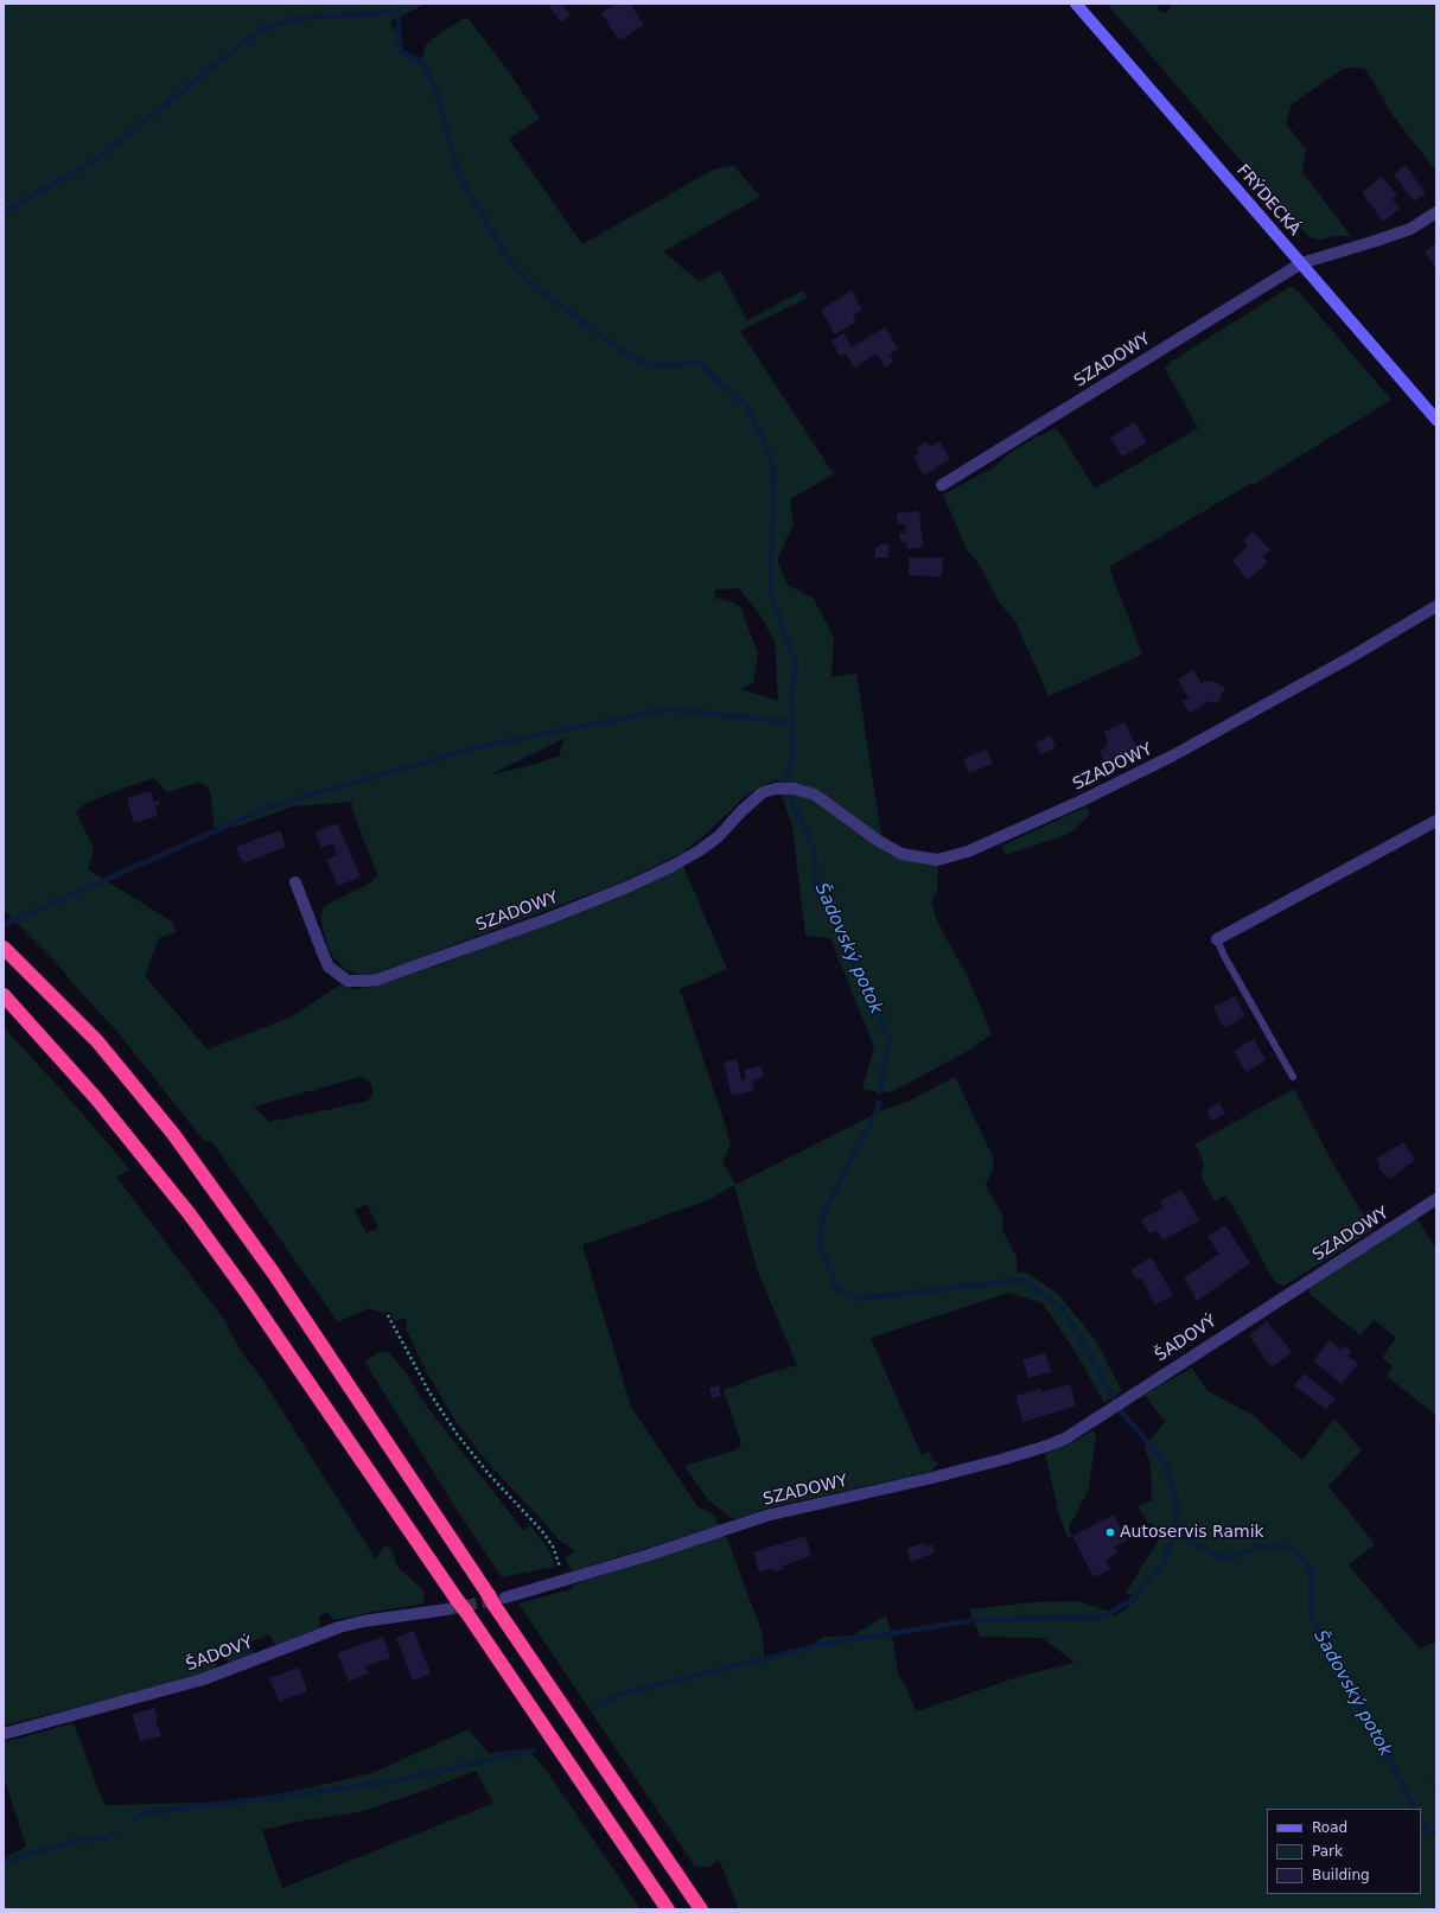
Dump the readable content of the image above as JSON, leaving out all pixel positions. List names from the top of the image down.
{
  "streets": {
    "main road": ["FRÝDECKÁ"],
    "street": ["SZADOWY", "ŠADOVÝ"]
  },
  "crossings": [
    ["FRÝDECKÁ", "SZADOWY"],
    ["SZADOWY", "ŠADOVÝ"]
  ],
  "water": ["Šadovský potok"],
  "places": ["Autoservis Ramik"],
  "legend": ["Road", "Park", "Building"]
}
